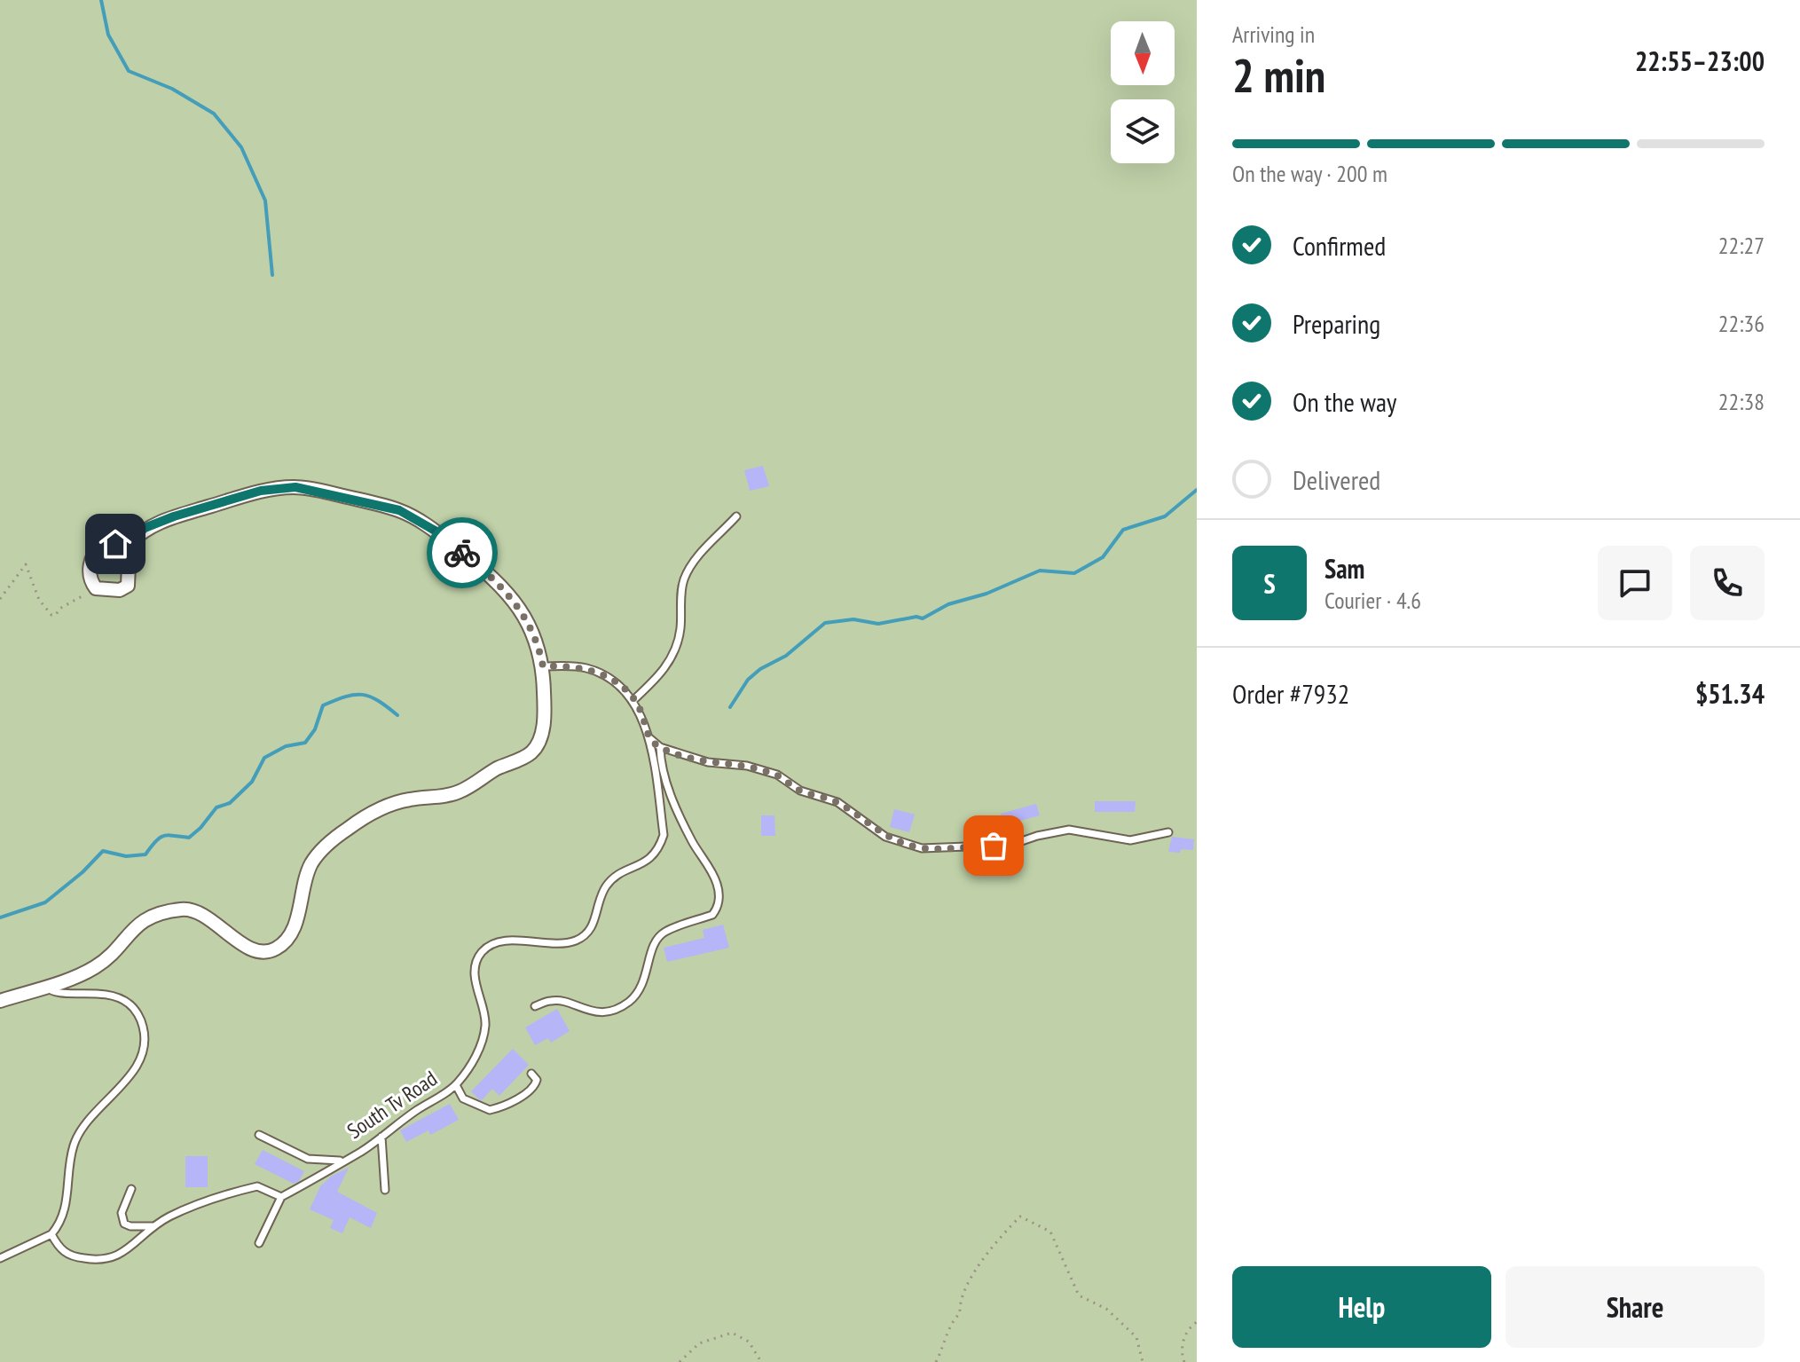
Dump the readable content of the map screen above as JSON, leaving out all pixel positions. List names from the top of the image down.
{
  "streets": {
    "lane": ["South Tv Road"]
  },
  "north": "bottom",
  "page": {
    "heading": ["2 min", "Arriving in", "22:55–23:00"],
    "panel": [
      "Sam",
      "Courier · 4.6",
      "Order #7932",
      "$51.34"
    ],
    "bar": "On the way · 200 m",
    "list": [
      ["Confirmed", "22:27"],
      ["Preparing", "22:36"],
      ["On the way", "22:38"],
      "Delivered"
    ],
    "round": "S",
    "buttons": ["Help", "Share"]
  }
}
